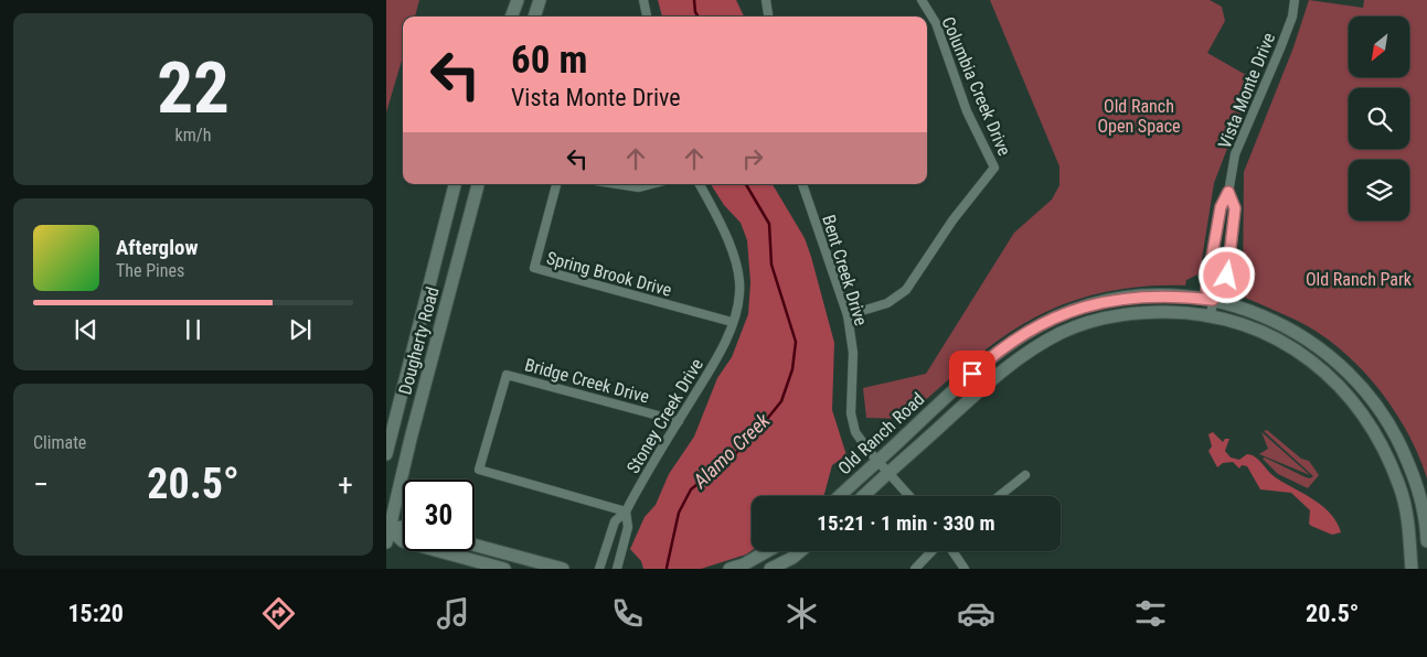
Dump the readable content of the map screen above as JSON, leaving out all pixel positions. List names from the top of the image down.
{
  "streets": {
    "street": [
      "Columbia Creek Drive",
      "Vista Monte Drive",
      "Bent Creek Drive",
      "Spring Brook Drive",
      "Dougherty Road",
      "Bridge Creek Drive",
      "Stoney Creek Drive",
      "Old Ranch Road"
    ]
  },
  "crossings": [
    ["Columbia Creek Drive", "Bent Creek Drive"],
    ["Vista Monte Drive", "Old Ranch Road"],
    ["Bent Creek Drive", "Old Ranch Road"],
    ["Spring Brook Drive", "Stoney Creek Drive"],
    ["Bridge Creek Drive", "Stoney Creek Drive"]
  ],
  "water": ["Alamo Creek"],
  "parks": ["Old Ranch Open Space", "Old Ranch Park"],
  "north": "bottom left",
  "page": {
    "tile": [
      ["22", "km/h"],
      "Climate"
    ],
    "turn": ["60 m", "Vista Monte Drive"],
    "song": ["Afterglow", "The Pines"],
    "heat": ["−", "20.5°", "+"],
    "limit": "30",
    "trip": "15:21 · 1 min · 330 m",
    "tabs": ["15:20", "20.5°"]
  }
}
